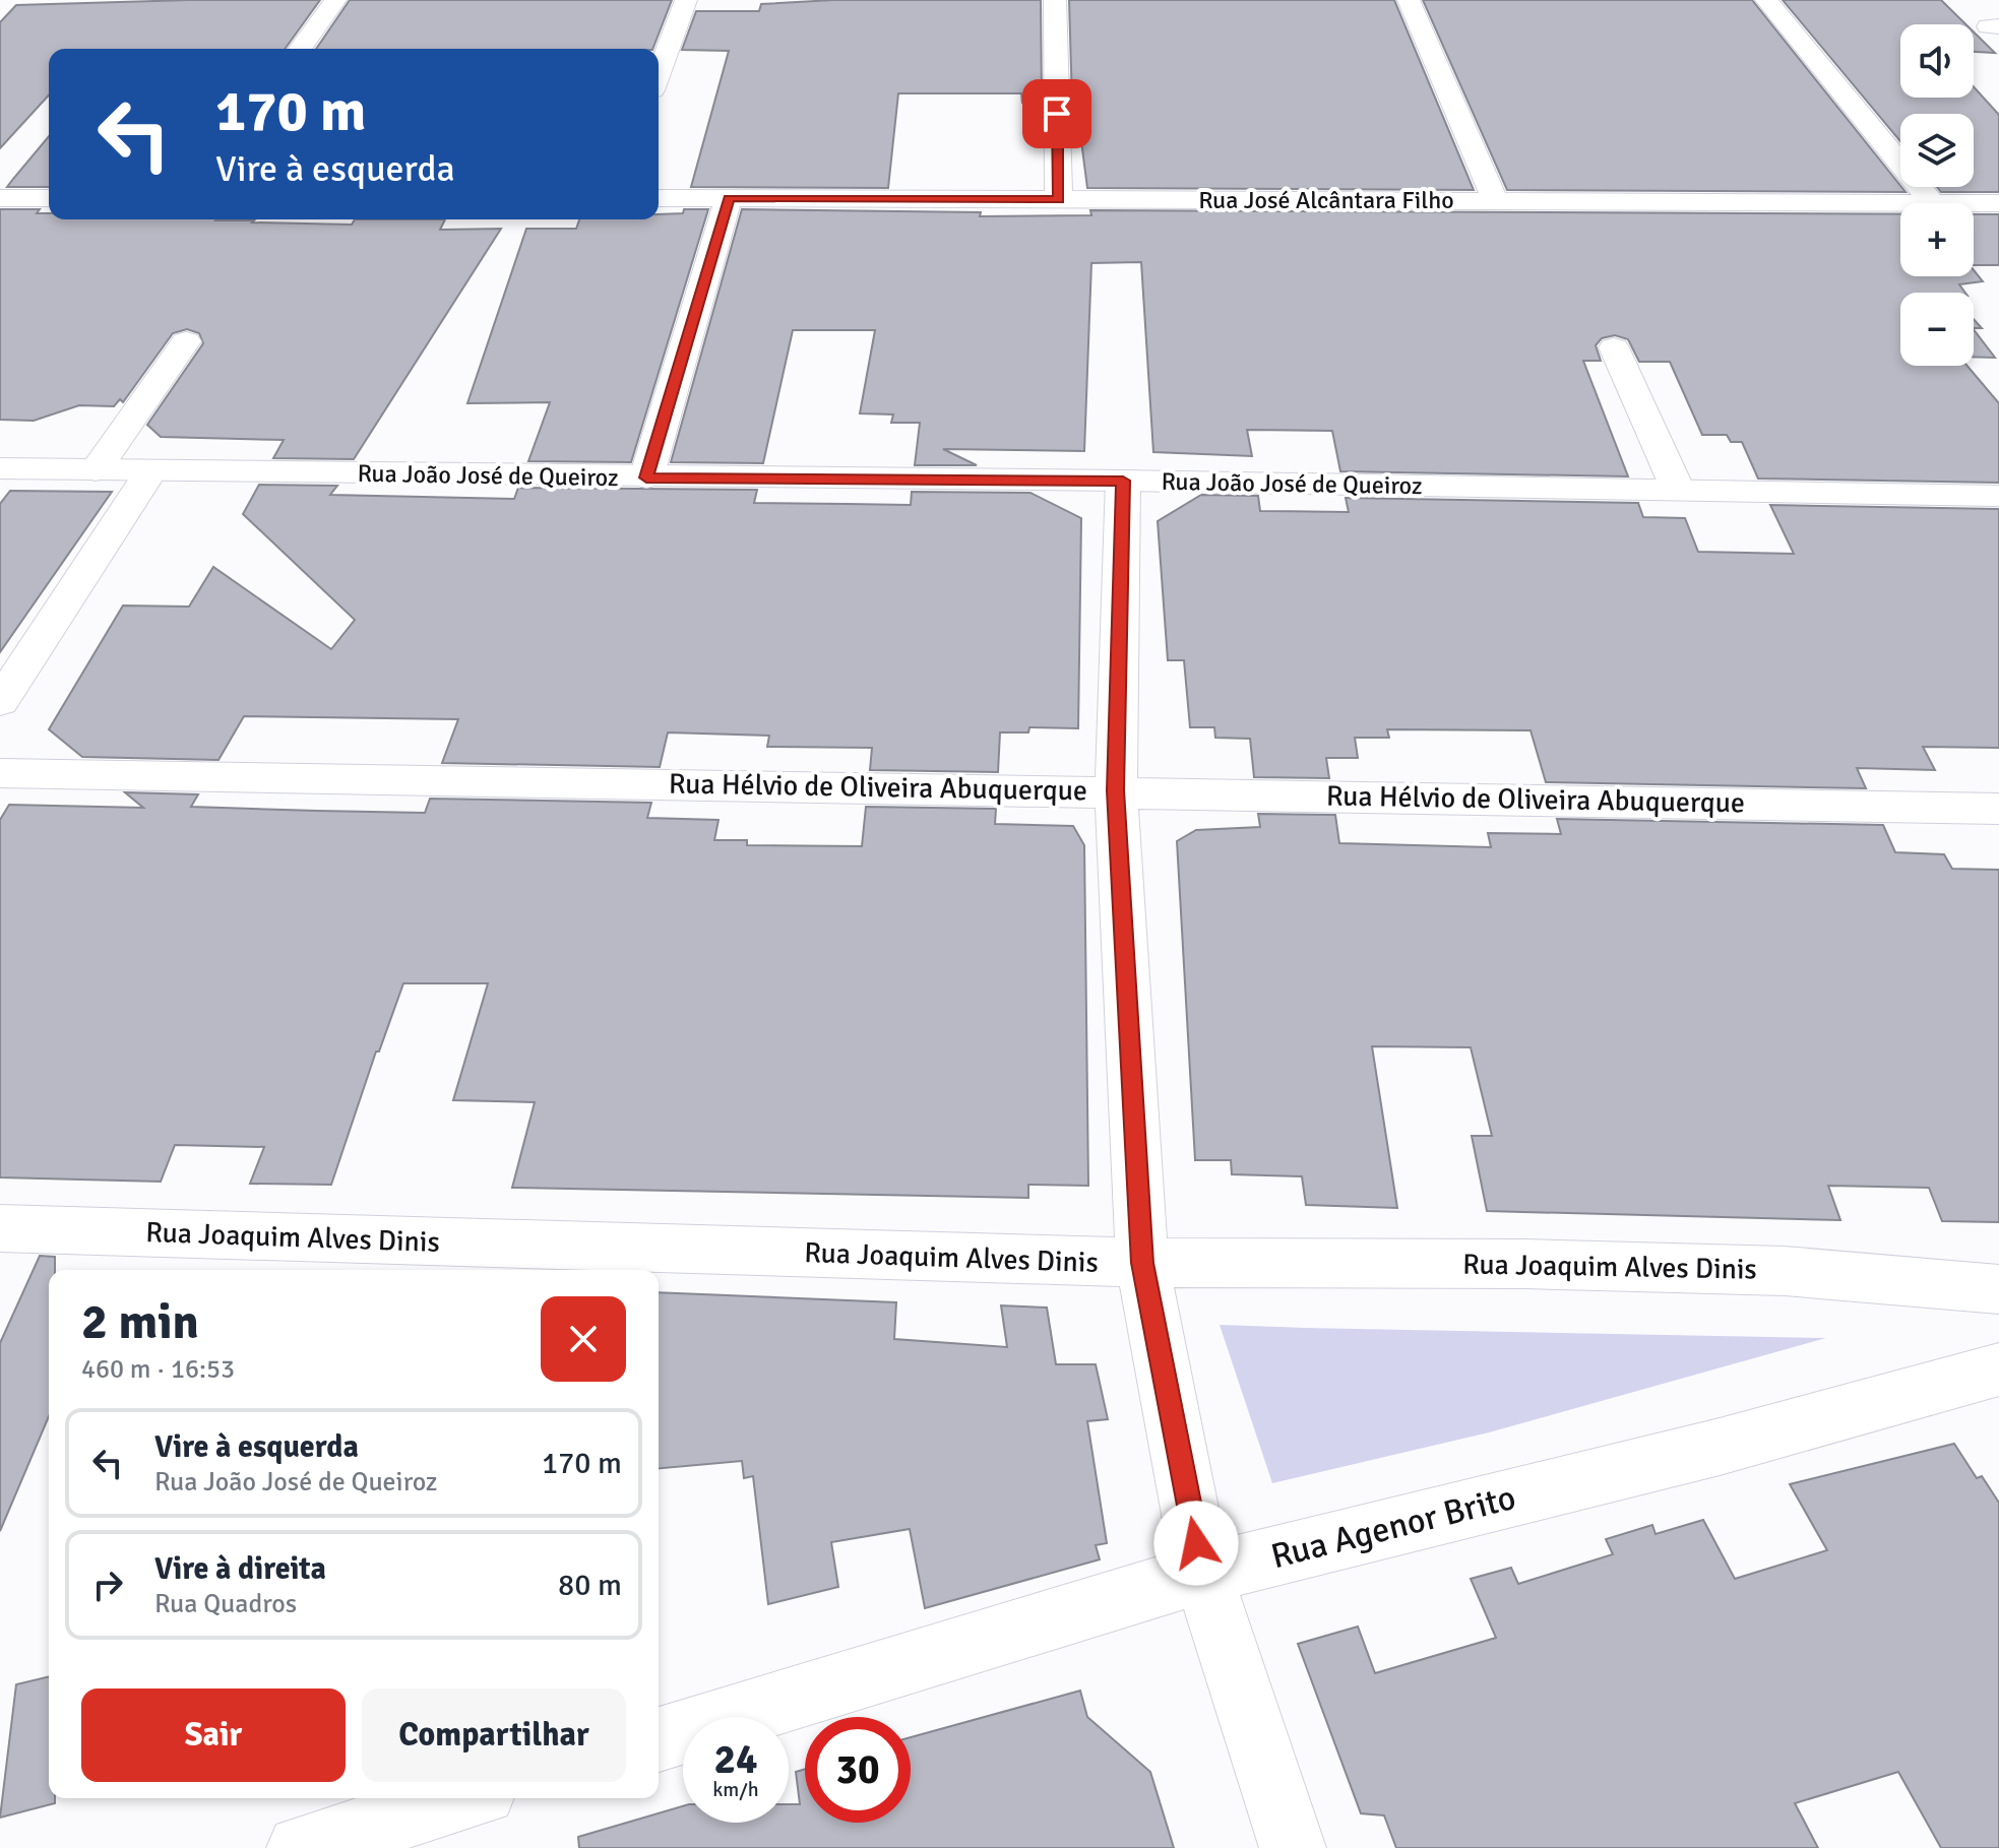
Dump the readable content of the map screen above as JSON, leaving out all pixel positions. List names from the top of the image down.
{
  "streets": {
    "street": [
      "Rua José Alcântara Filho",
      "Rua João José de Queiroz",
      "Rua Hélvio de Oliveira Abuquerque",
      "Rua Joaquim Alves Dinis",
      "Rua Agenor Brito"
    ]
  },
  "page": {
    "map_buttons": ["+", "−"],
    "turn": ["170 m", "Vire à esquerda"],
    "heading": ["2 min", "460 m · 16:53"],
    "list": [
      {
        "name": "Vire à esquerda",
        "note": "Rua João José de Queiroz",
        "value": "170 m"
      },
      {
        "name": "Vire à direita",
        "note": "Rua Quadros",
        "value": "80 m"
      }
    ],
    "buttons": ["Sair", "Compartilhar"],
    "speed": "24 km/h",
    "limit": "30"
  }
}
